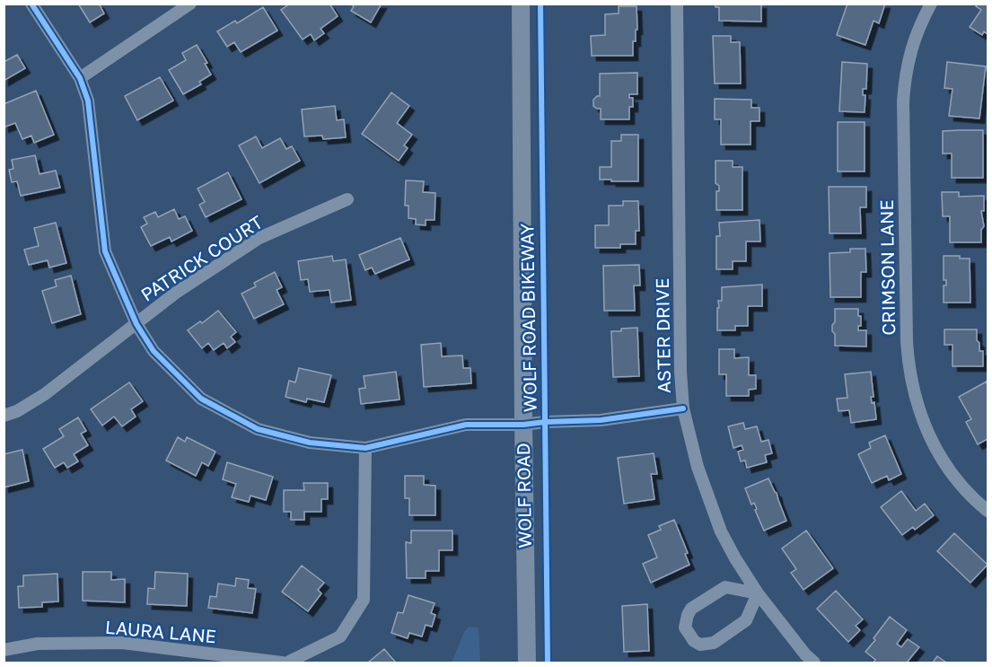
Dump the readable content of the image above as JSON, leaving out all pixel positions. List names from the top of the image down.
{
  "streets": {
    "main road": ["WOLF ROAD"],
    "street": [
      "PATRICK COURT",
      "CRIMSON LANE",
      "ASTER DRIVE",
      "LAURA LANE"
    ],
    "cycle path": ["WOLF ROAD BIKEWAY"]
  }
}
